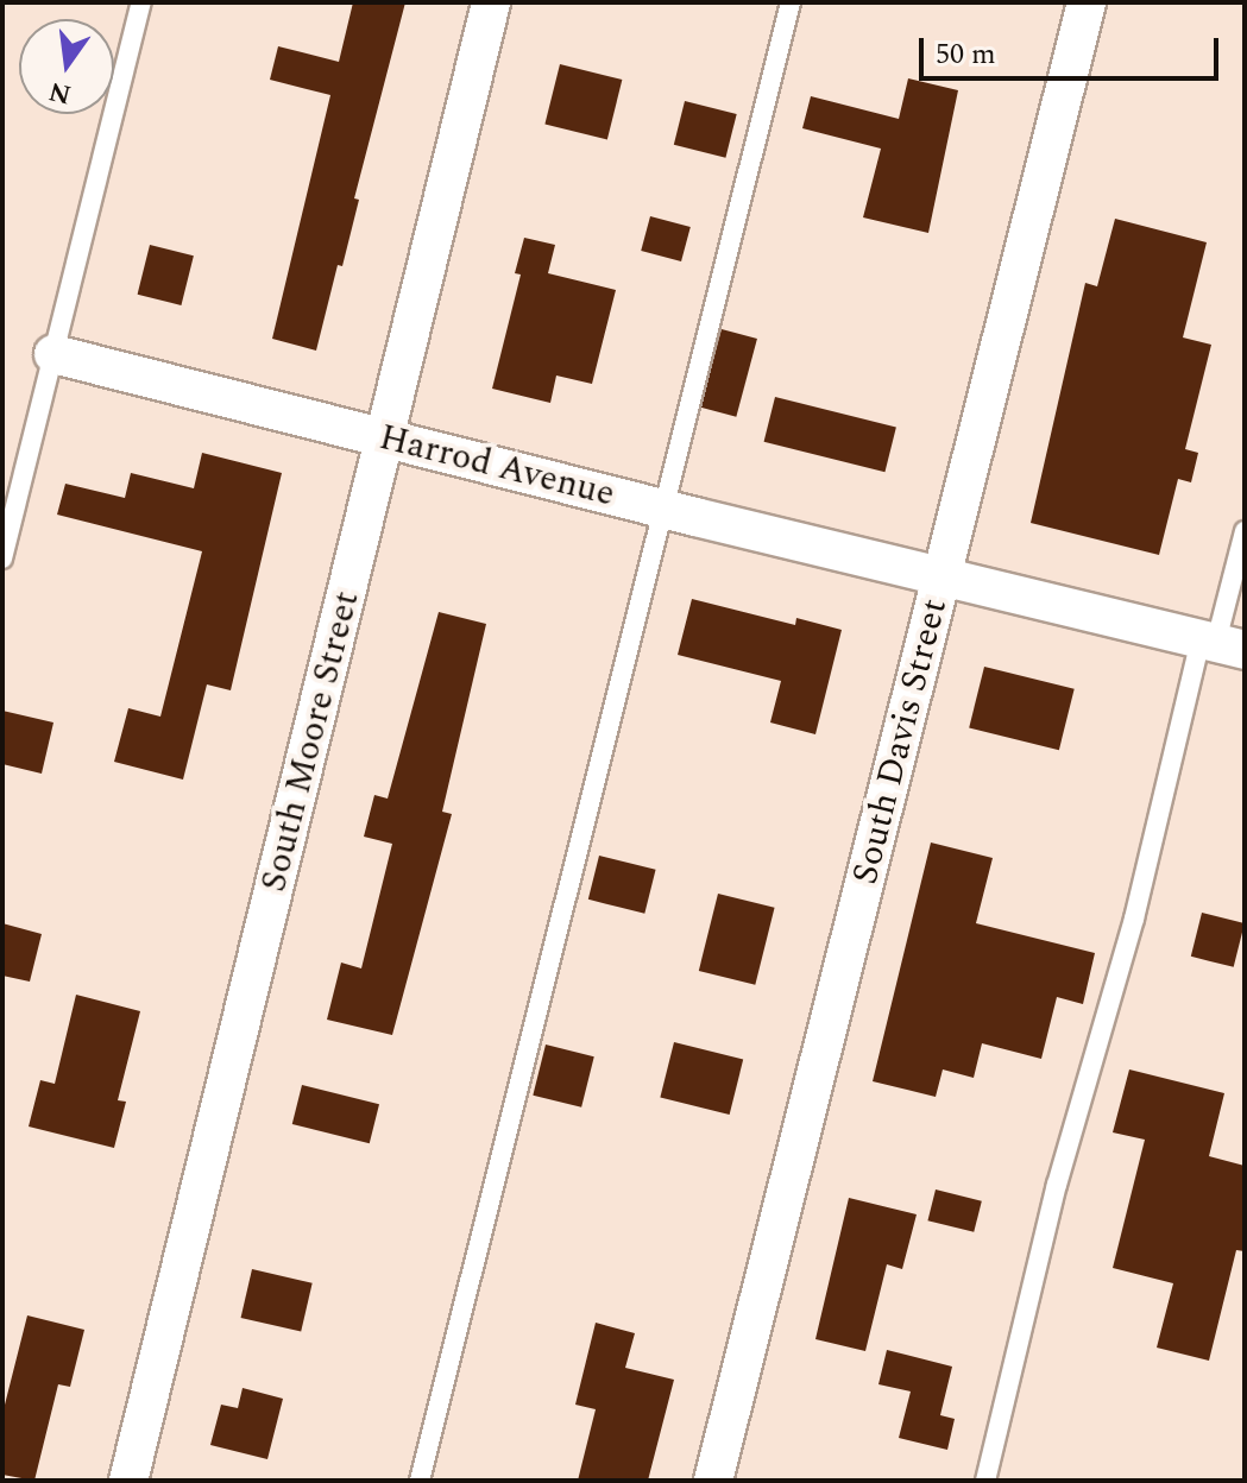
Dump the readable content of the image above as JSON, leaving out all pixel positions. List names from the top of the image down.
{
  "streets": {
    "street": ["Harrod Avenue", "South Moore Street", "South Davis Street"]
  },
  "crossings": [
    ["Harrod Avenue", "South Moore Street"],
    ["Harrod Avenue", "South Davis Street"]
  ],
  "scale_bar": "50 m",
  "north": "bottom"
}
